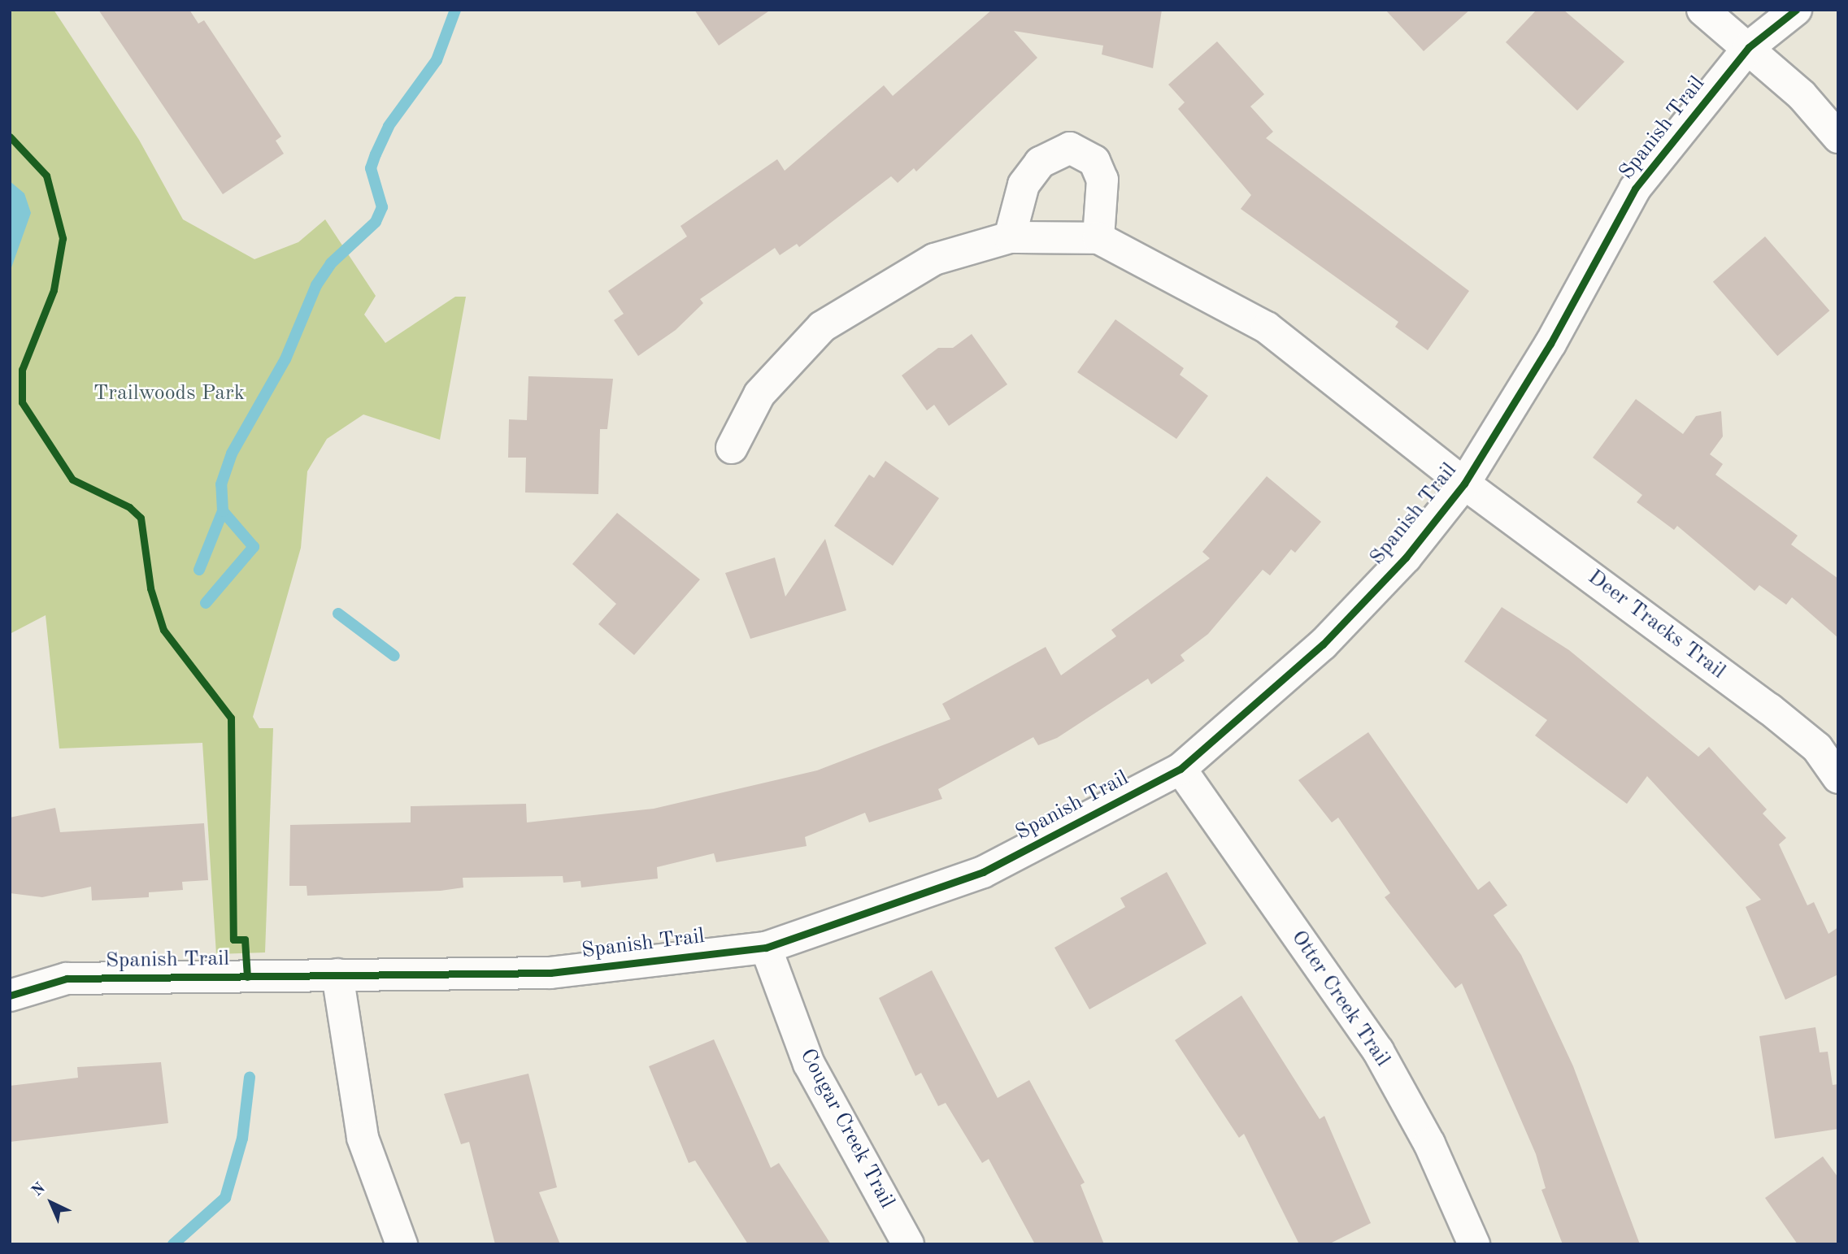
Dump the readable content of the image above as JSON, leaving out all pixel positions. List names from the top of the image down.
{
  "streets": {
    "street": [
      "Spanish Trail",
      "Deer Tracks Trail",
      "Otter Creek Trail",
      "Cougar Creek Trail"
    ]
  },
  "crossings": [
    ["Spanish Trail", "Deer Tracks Trail"],
    ["Spanish Trail", "Otter Creek Trail"],
    ["Spanish Trail", "Cougar Creek Trail"]
  ],
  "parks": ["Trailwoods Park"],
  "north": "top left"
}
